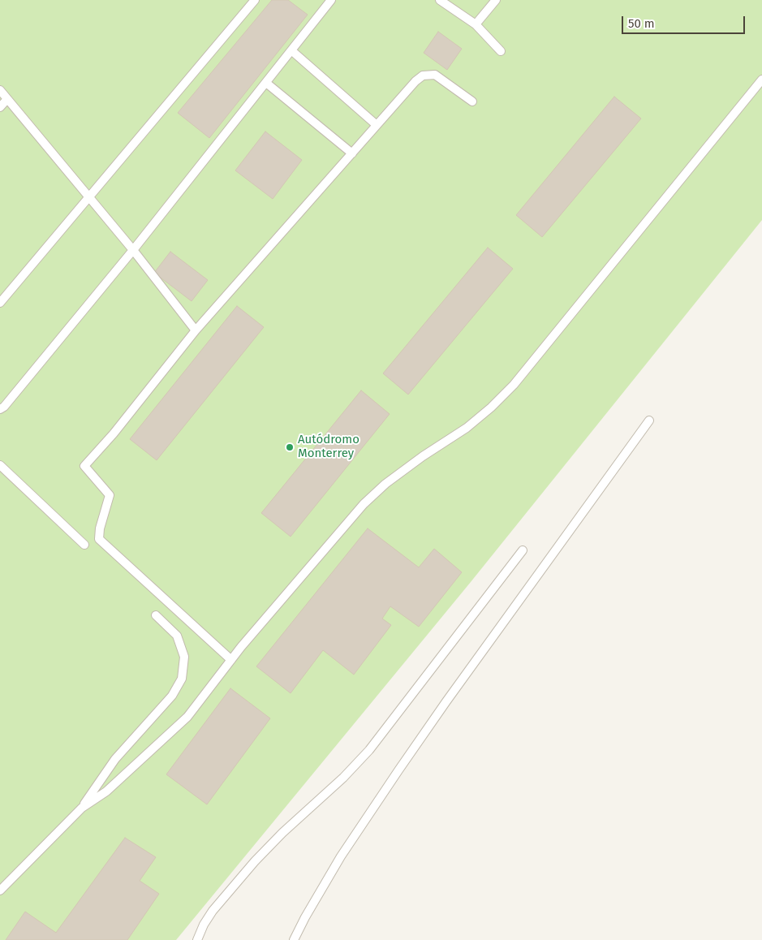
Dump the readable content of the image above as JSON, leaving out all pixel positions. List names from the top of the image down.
{
  "places": ["Autódromo Monterrey"],
  "scale_bar": "50 m"
}
